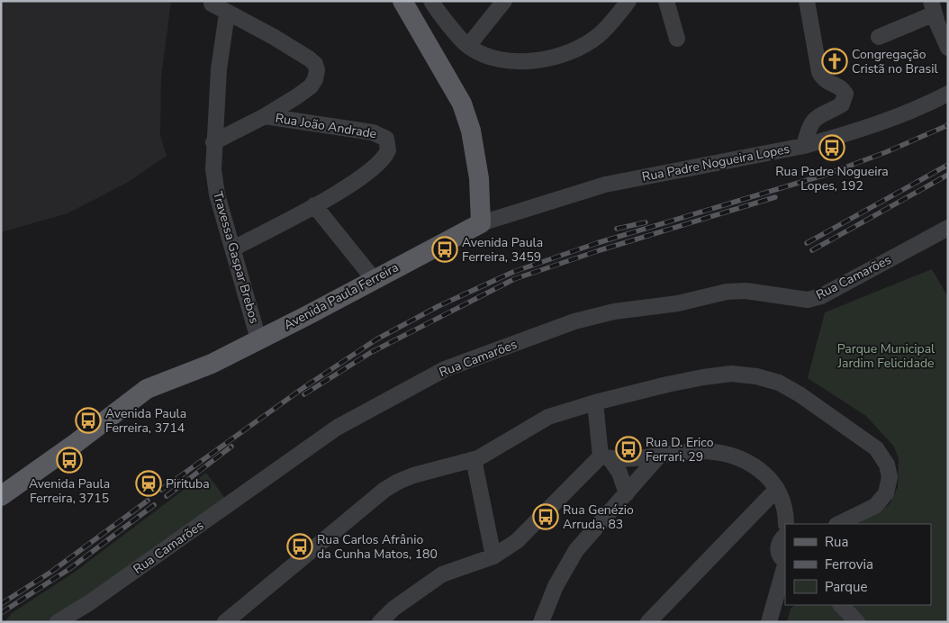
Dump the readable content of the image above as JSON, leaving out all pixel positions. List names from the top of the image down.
{
  "streets": {
    "main road": ["Avenida Paula Ferreira"],
    "street": [
      "Rua João Andrade",
      "Rua Padre Nogueira Lopes",
      "Travessa Gaspar Brebos",
      "Rua Camarões"
    ]
  },
  "crossings": [
    ["Rua João Andrade", "Travessa Gaspar Brebos"],
    ["Rua Padre Nogueira Lopes", "Avenida Paula Ferreira"],
    ["Travessa Gaspar Brebos", "Avenida Paula Ferreira"]
  ],
  "parks": ["Parque Municipal Jardim Felicidade"],
  "places": {
    "church": ["Congregação Cristã no Brasil"],
    "bus stop": [
      "Rua Padre Nogueira Lopes, 192",
      "Avenida Paula Ferreira, 3459",
      "Avenida Paula Ferreira, 3714",
      "Rua D. Erico Ferrari, 29",
      "Avenida Paula Ferreira, 3715",
      "Rua Genézio Arruda, 83",
      "Rua Carlos Afrânio da Cunha Matos, 180"
    ],
    "station": ["Pirituba"]
  },
  "legend": ["Rua", "Ferrovia", "Parque"]
}
